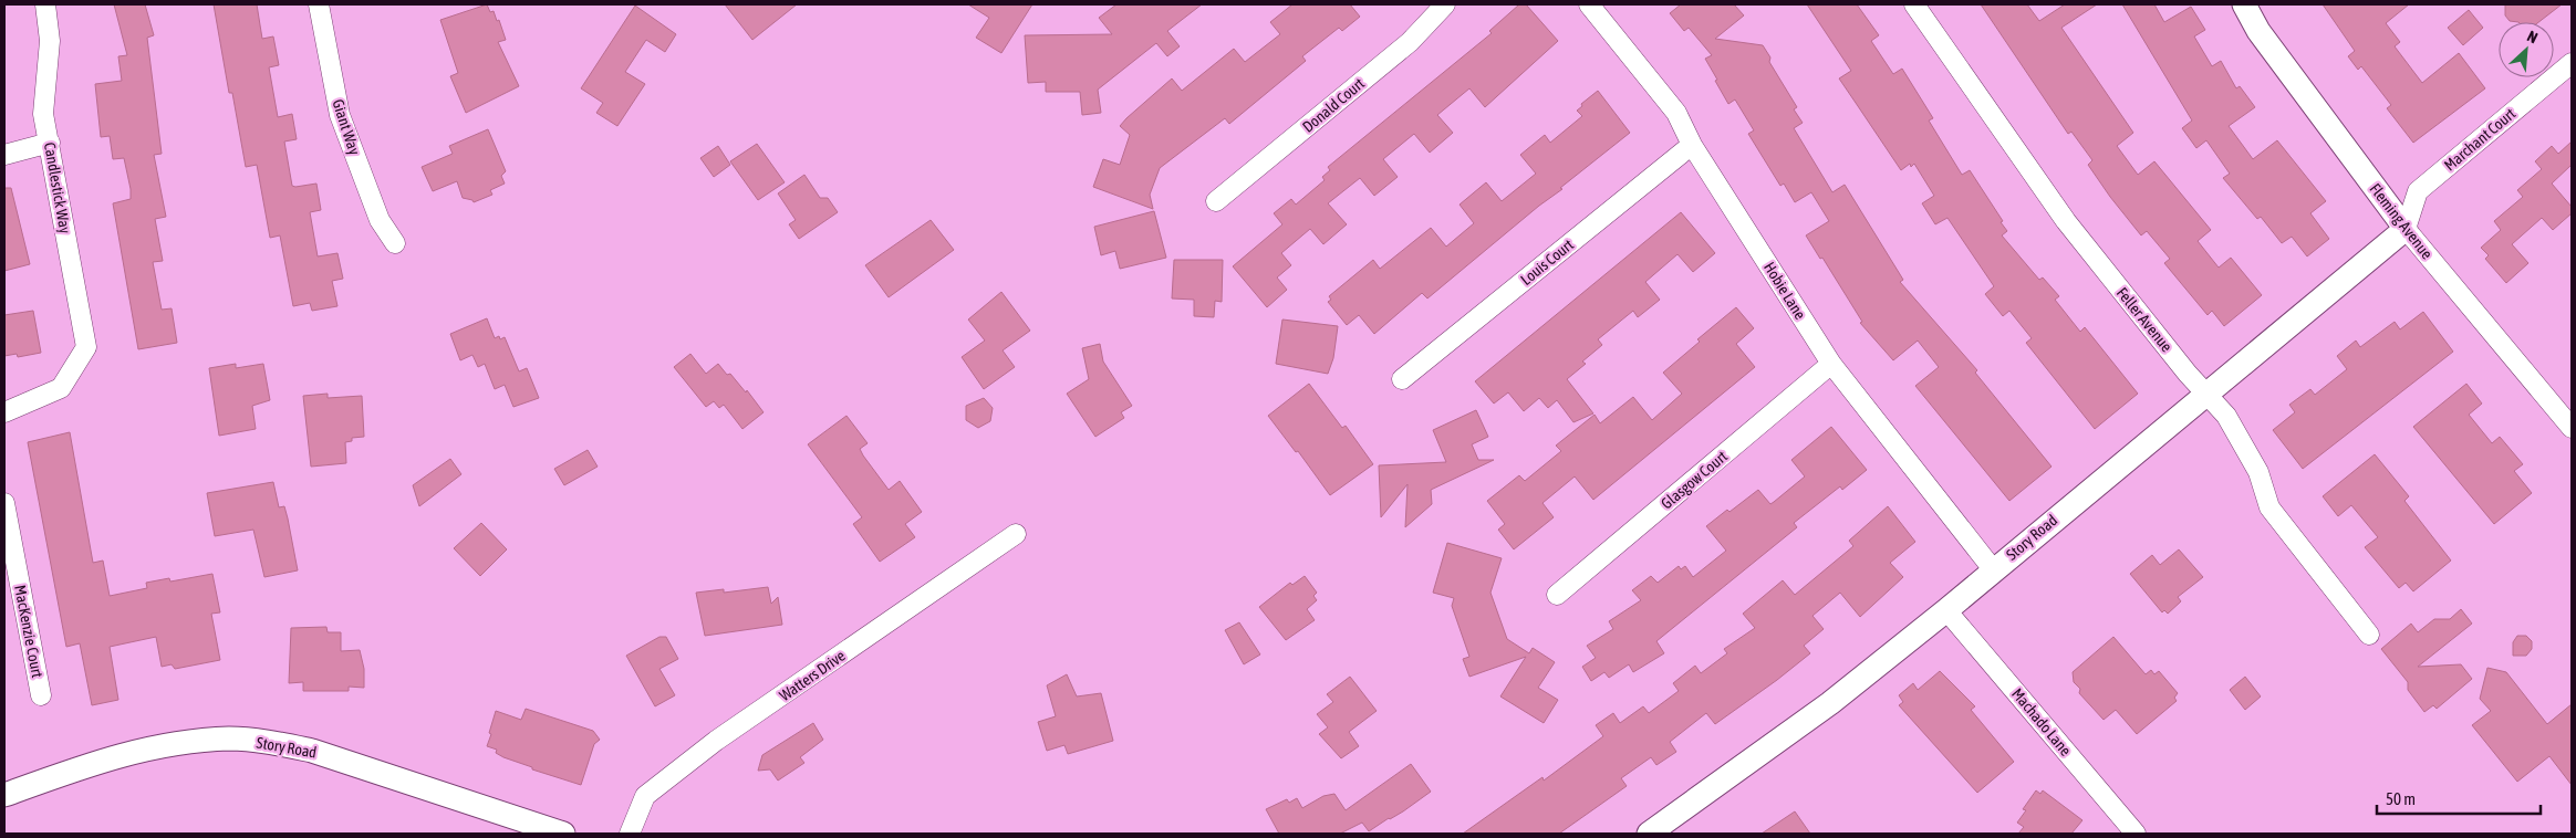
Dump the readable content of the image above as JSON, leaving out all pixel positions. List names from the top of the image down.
{
  "streets": {
    "street": [
      "Donald Court",
      "Giant Way",
      "Marchant Court",
      "Candlestick Way",
      "Fleming Avenue",
      "Louis Court",
      "Hobie Lane",
      "Feller Avenue",
      "Glasgow Court",
      "Story Road",
      "MacKenzie Court",
      "Watters Drive",
      "Machado Lane"
    ]
  },
  "crossings": [
    ["Marchant Court", "Fleming Avenue"],
    ["Marchant Court", "Story Road"],
    ["Fleming Avenue", "Story Road"],
    ["Louis Court", "Hobie Lane"],
    ["Hobie Lane", "Glasgow Court"],
    ["Hobie Lane", "Story Road"],
    ["Feller Avenue", "Story Road"],
    ["Story Road", "Machado Lane"]
  ],
  "scale_bar": "50 m",
  "north": "top right"
}
